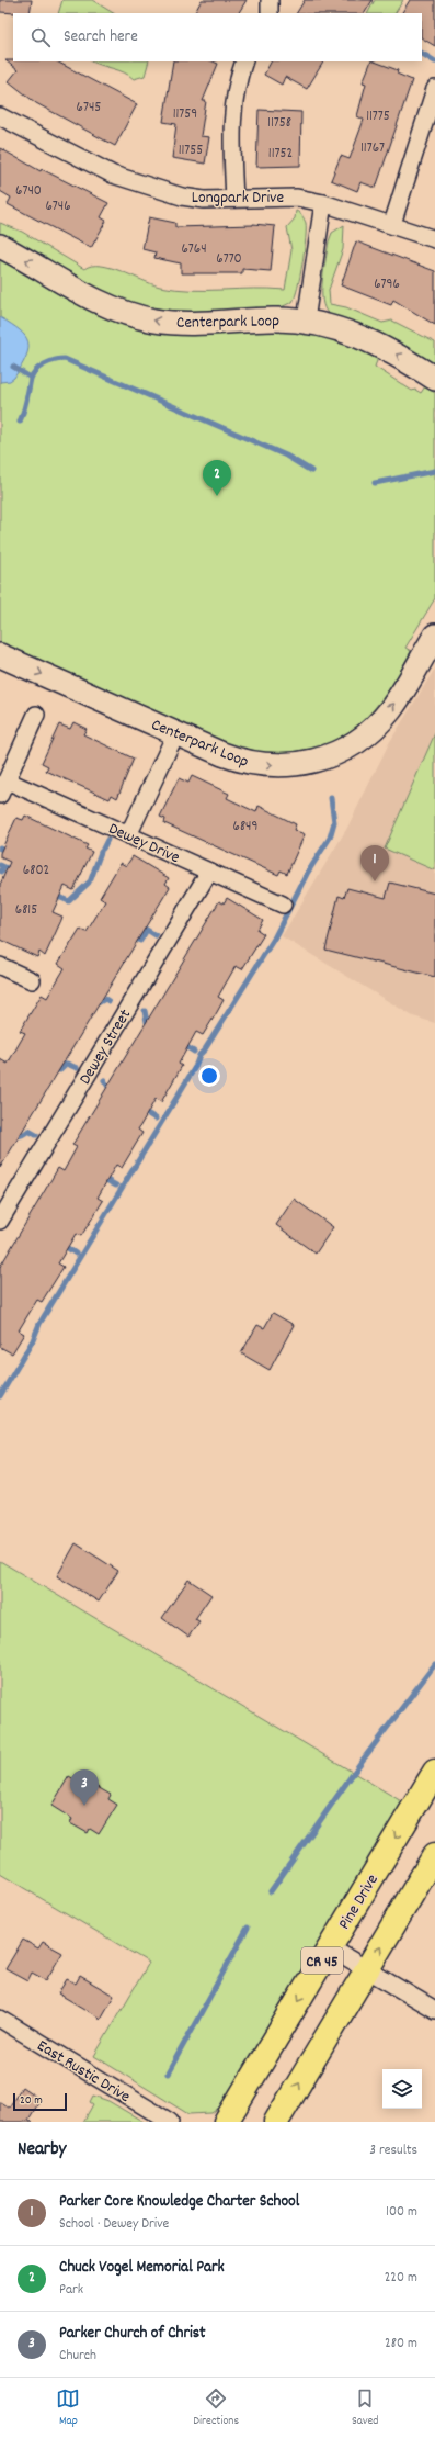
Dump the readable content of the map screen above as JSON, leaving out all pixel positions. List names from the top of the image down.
{
  "streets": {
    "main road": ["Pine Drive", "CR 45"],
    "street": [
      "Longpark Drive",
      "Centerpark Loop",
      "Dewey Drive",
      "Dewey Street",
      "East Rustic Drive"
    ]
  },
  "crossings": [
    ["Dewey Drive", "Dewey Street"]
  ],
  "house_numbers": [
    "6745",
    "11759",
    "11775",
    "11758",
    "11767",
    "11755",
    "11752",
    "6740",
    "6746",
    "6764",
    "6770",
    "6796",
    "6849",
    "6802",
    "6815"
  ],
  "scale_bar": "20 m",
  "page": {
    "search": "Search here",
    "pins": ["2", "1", "3"],
    "scale": "20 m",
    "heading": ["Nearby", "3 results"],
    "list": [
      {
        "mark": "1",
        "name": "Parker Core Knowledge Charter School",
        "note": "School · Dewey Drive",
        "value": "100 m"
      },
      {
        "mark": "2",
        "name": "Chuck Vogel Memorial Park",
        "note": "Park",
        "value": "220 m"
      },
      {
        "mark": "3",
        "name": "Parker Church of Christ",
        "note": "Church",
        "value": "280 m"
      }
    ],
    "nav": ["Map", "Directions", "Saved"]
  }
}
